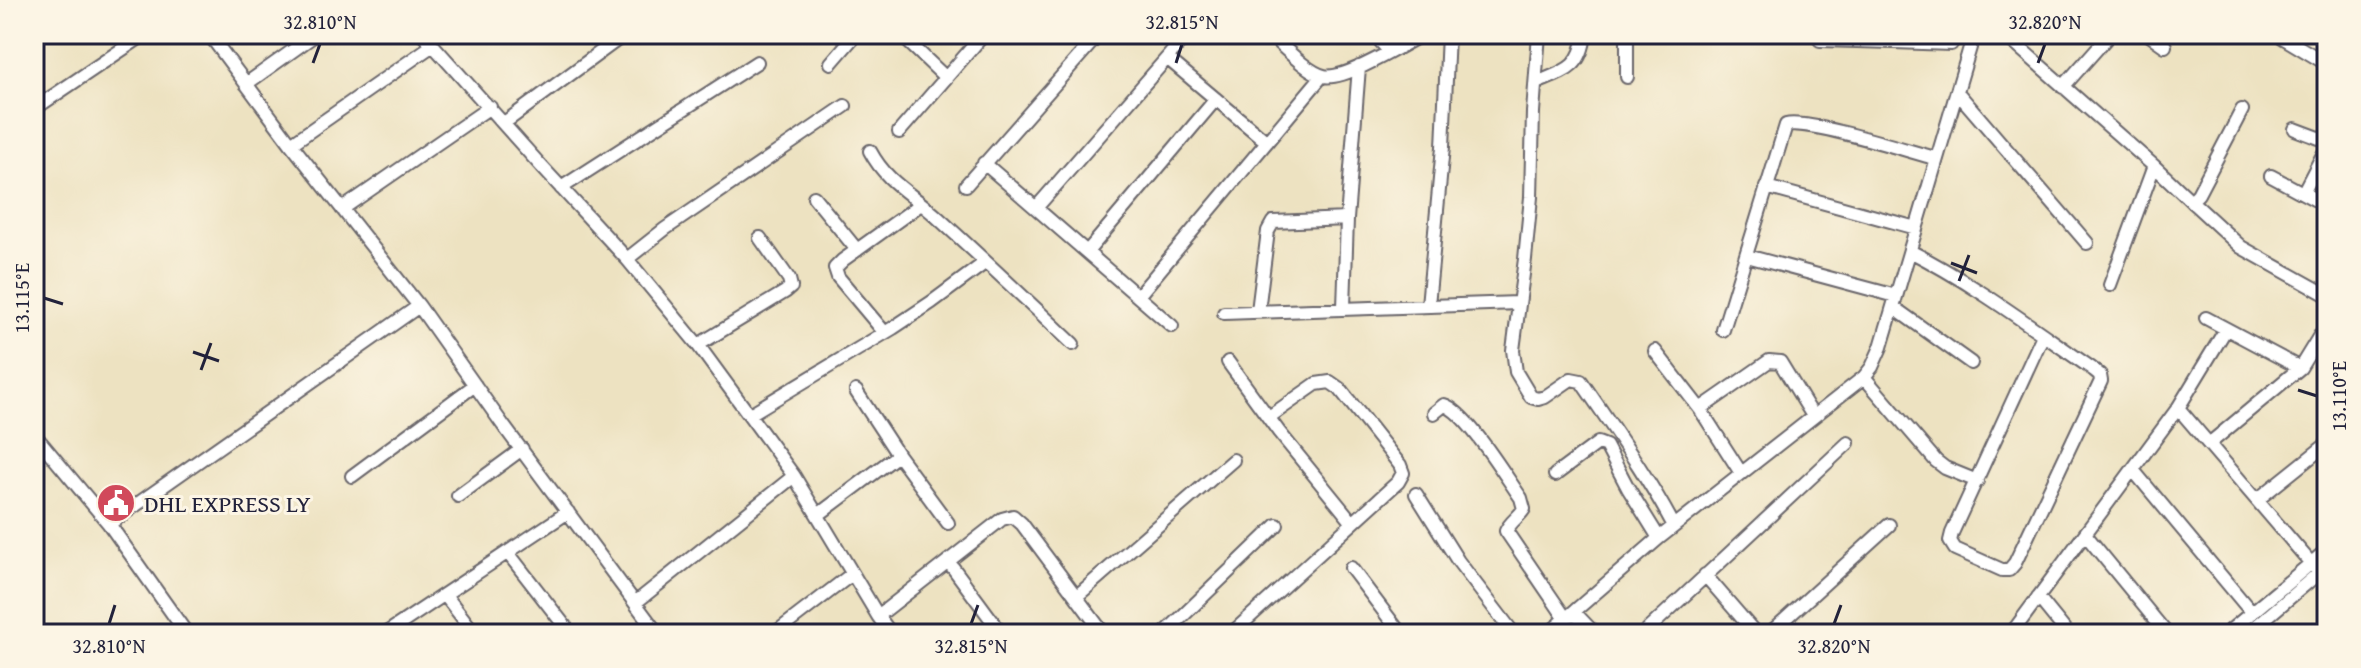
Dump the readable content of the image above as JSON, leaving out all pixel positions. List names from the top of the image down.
{
  "places": {
    "public building": ["DHL EXPRESS LY"]
  },
  "coordinates": [
    "32.810°N",
    "32.815°N",
    "32.820°N",
    "13.115°E",
    "13.110°E"
  ]
}
